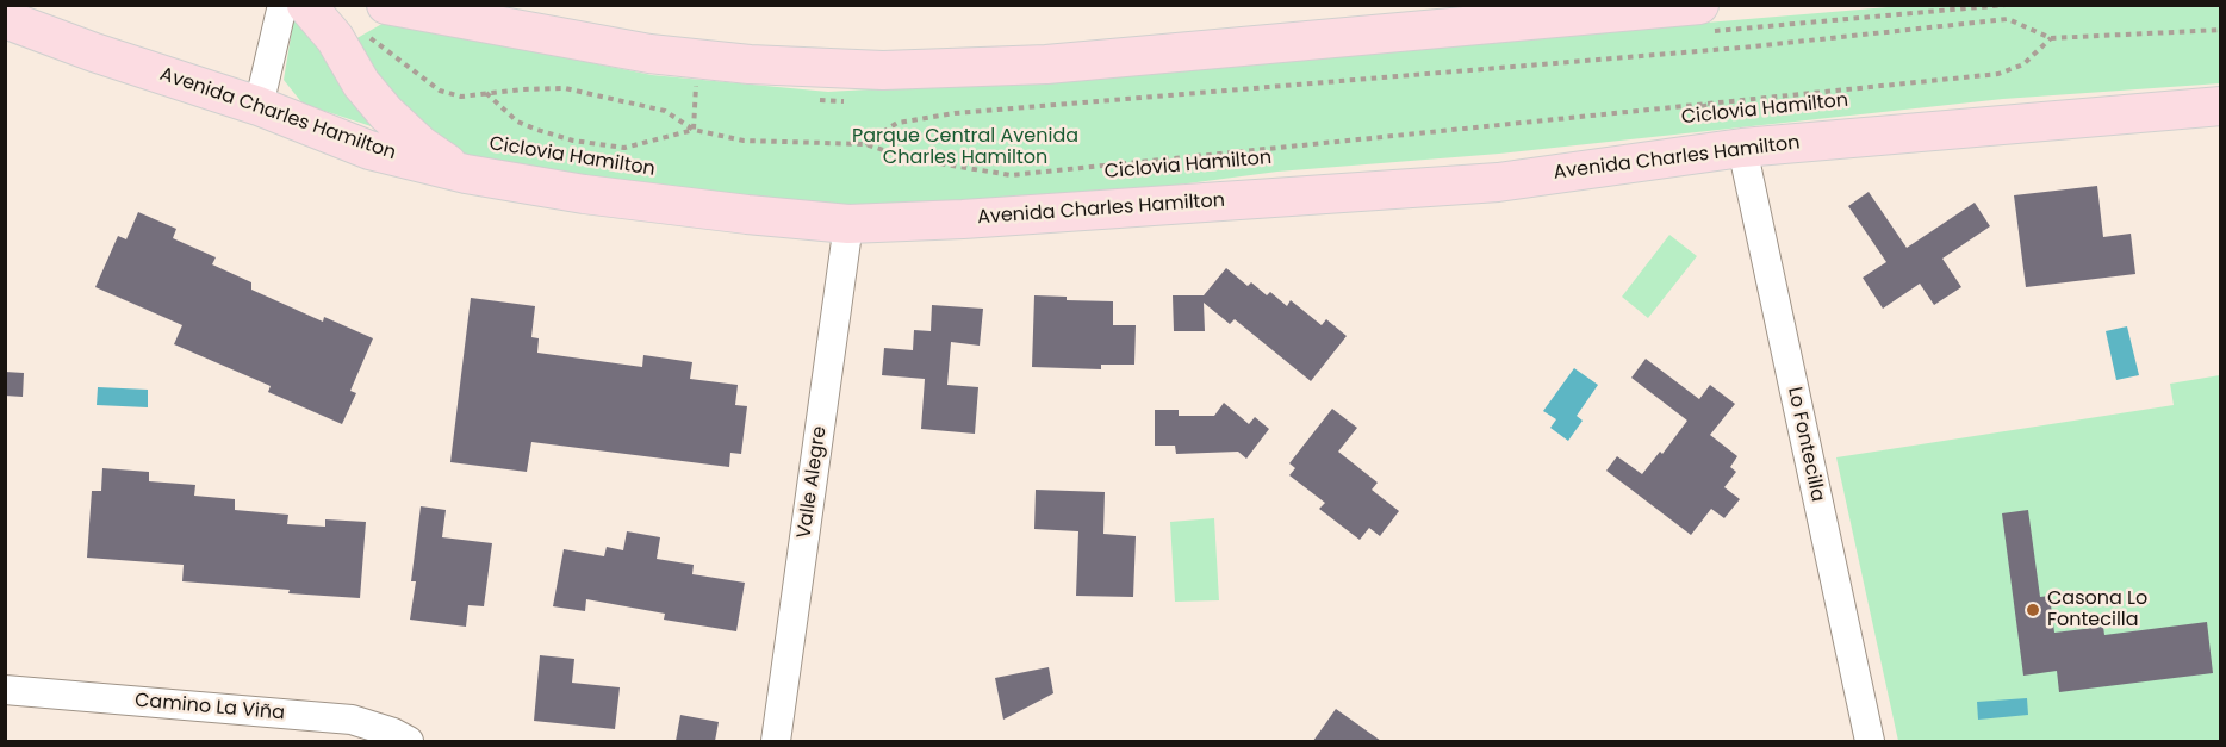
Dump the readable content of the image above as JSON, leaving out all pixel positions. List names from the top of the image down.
{
  "streets": {
    "main road": ["Avenida Charles Hamilton"],
    "street": ["Lo Fontecilla", "Valle Alegre", "Camino La Viña"]
  },
  "crossings": [
    ["Avenida Charles Hamilton", "Lo Fontecilla"],
    ["Avenida Charles Hamilton", "Valle Alegre"]
  ],
  "parks": ["Parque Central Avenida Charles Hamilton"],
  "places": ["Casona Lo Fontecilla"]
}
